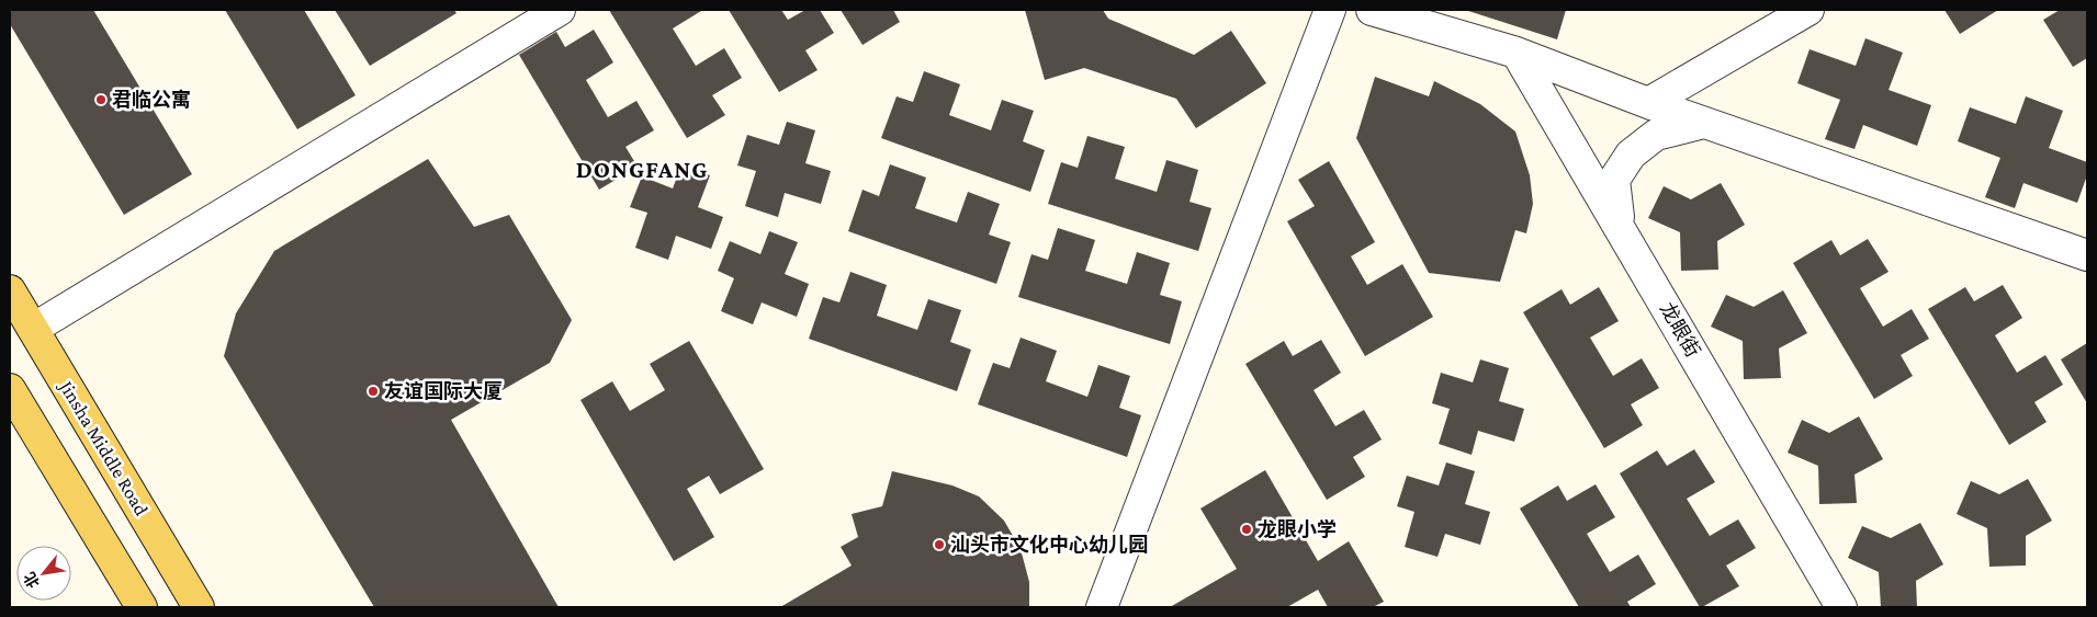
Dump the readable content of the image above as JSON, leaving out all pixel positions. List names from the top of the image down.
{
  "streets": {
    "main road": ["Jinsha Middle Road"],
    "street": ["龙眼街"]
  },
  "districts": ["DONGFANG"],
  "places": [
    "君临公寓",
    "友谊国际大厦",
    "龙眼小学",
    "汕头市文化中心幼儿园"
  ],
  "north": "bottom left"
}
